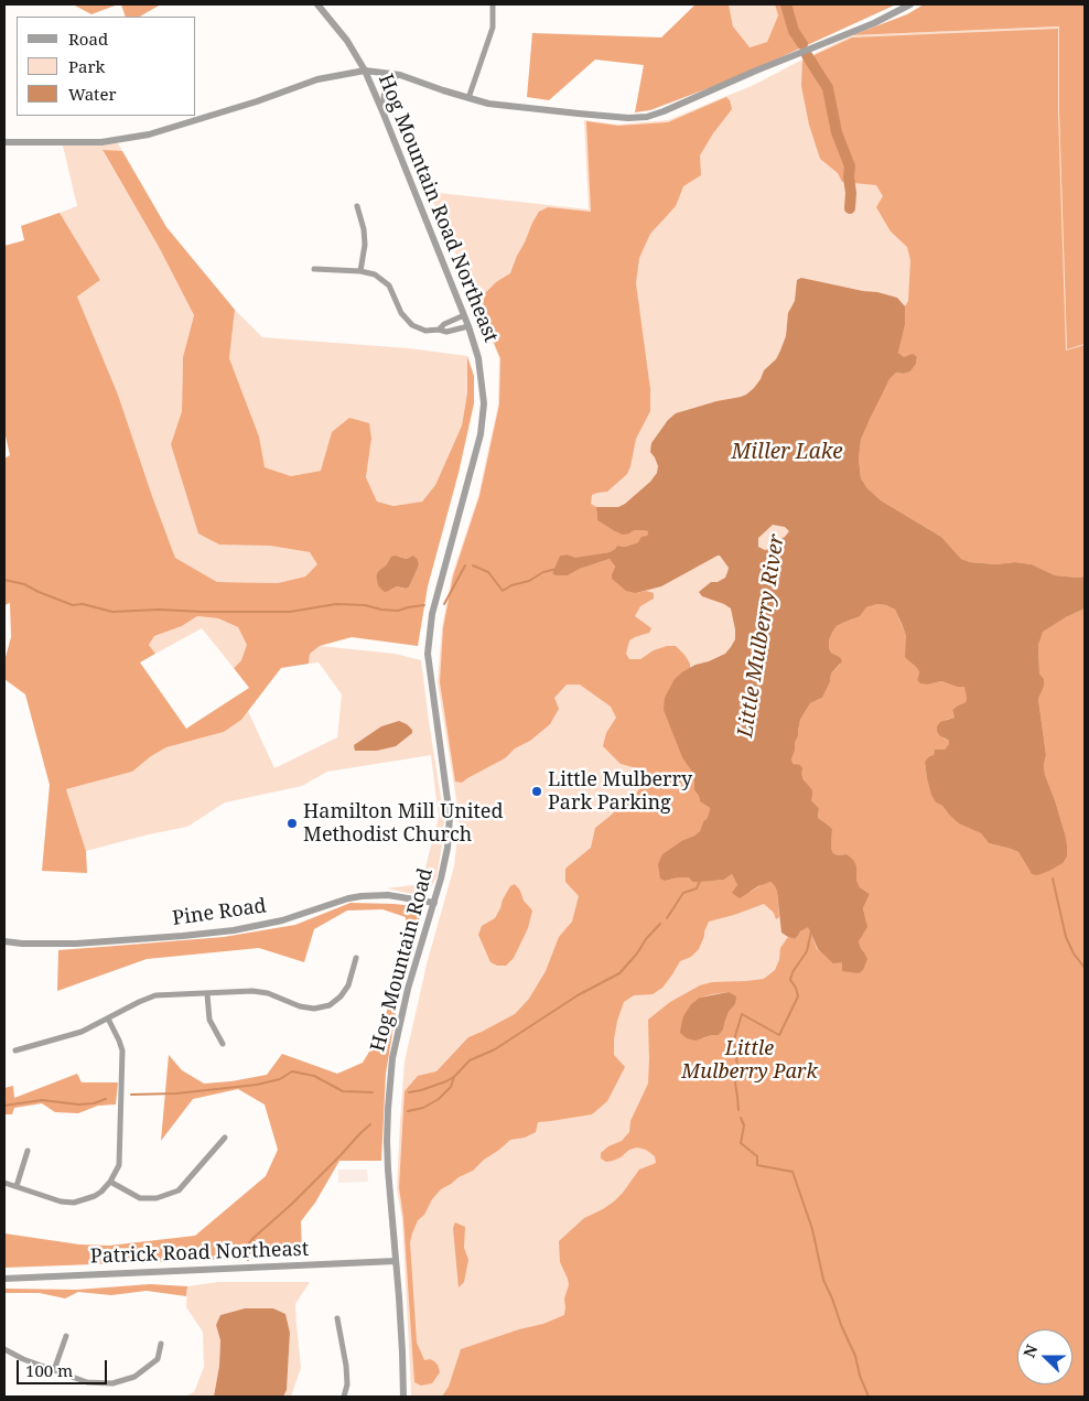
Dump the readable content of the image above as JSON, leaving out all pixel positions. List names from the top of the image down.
{
  "streets": {
    "street": [
      "Hog Mountain Road Northeast",
      "Pine Road",
      "Hog Mountain Road",
      "Patrick Road Northeast"
    ]
  },
  "crossings": [
    ["Hog Mountain Road Northeast", "Hog Mountain Road"],
    ["Pine Road", "Hog Mountain Road"],
    ["Hog Mountain Road", "Patrick Road Northeast"]
  ],
  "water": ["Miller Lake", "Little Mulberry River"],
  "parks": ["Little Mulberry Park"],
  "places": ["Little Mulberry Park Parking", "Hamilton Mill United Methodist Church"],
  "legend": ["Road", "Park", "Water"],
  "scale_bar": "100 m",
  "north": "left"
}
